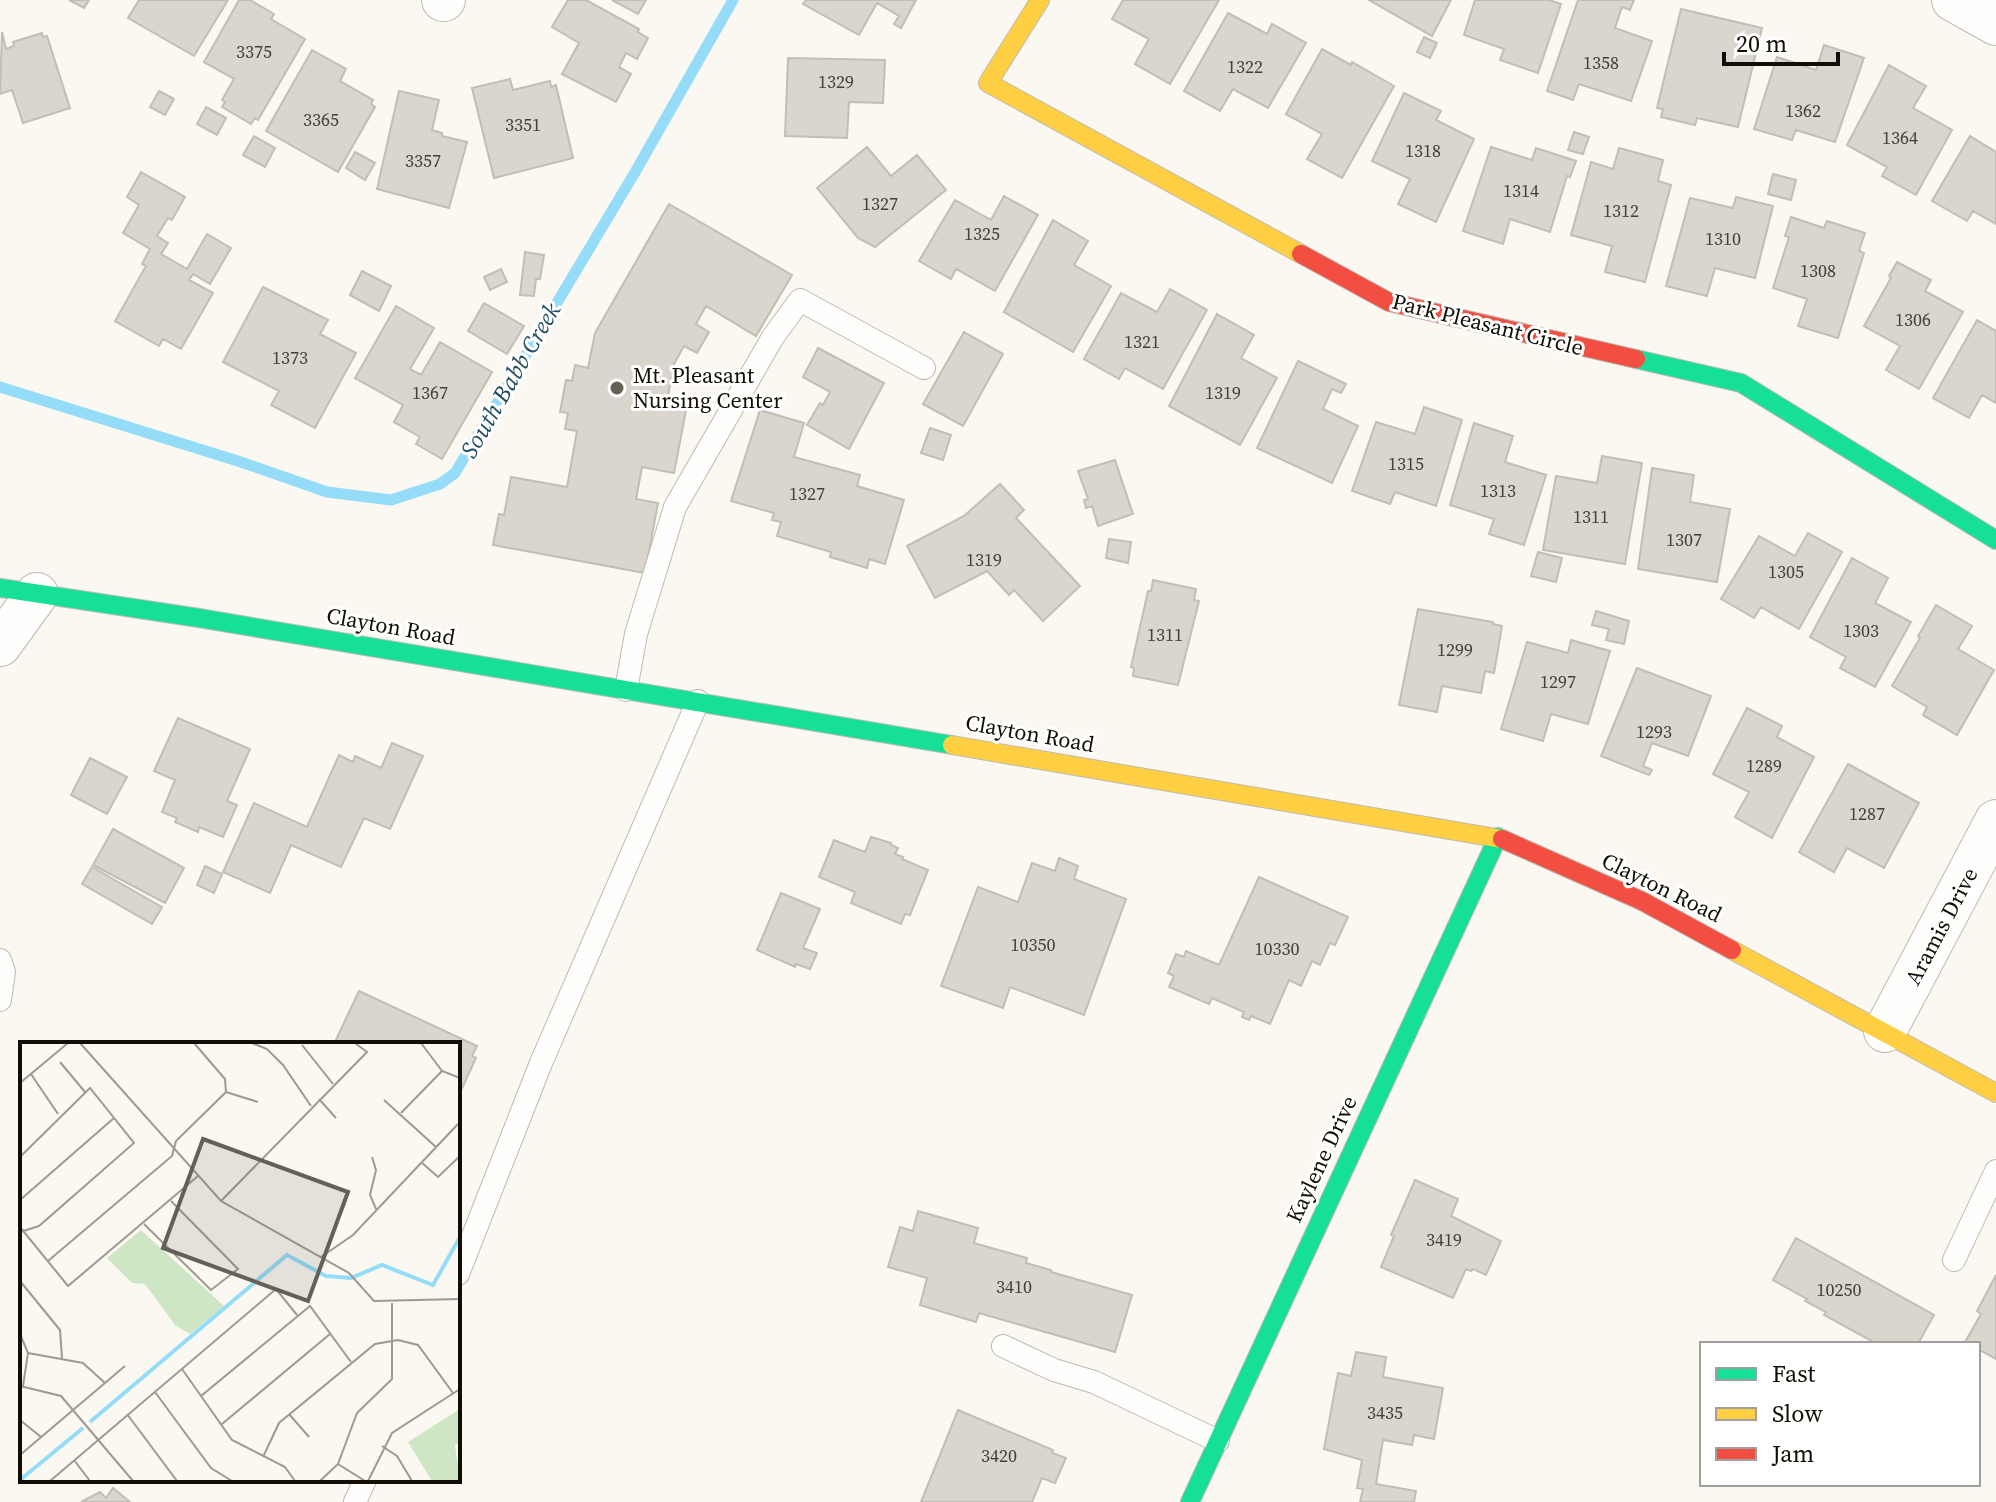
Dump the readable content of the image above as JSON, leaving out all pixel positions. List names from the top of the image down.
{
  "streets": {
    "street": [
      "Park Pleasant Circle",
      "Clayton Road",
      "Aramis Drive",
      "Kaylene Drive"
    ]
  },
  "crossings": [
    ["Clayton Road", "Aramis Drive"],
    ["Clayton Road", "Kaylene Drive"]
  ],
  "water": ["South Babb Creek"],
  "places": ["Mt. Pleasant Nursing Center"],
  "house_numbers": [
    "3375",
    "1358",
    "1322",
    "1329",
    "1362",
    "3365",
    "3351",
    "1364",
    "1318",
    "3357",
    "1314",
    "1327",
    "1312",
    "1325",
    "1310",
    "1308",
    "1306",
    "1321",
    "1373",
    "1367",
    "1319",
    "1315",
    "1313",
    "1327",
    "1311",
    "1307",
    "1319",
    "1305",
    "1303",
    "1311",
    "1299",
    "1297",
    "1293",
    "1289",
    "1287",
    "10350",
    "10330",
    "3419",
    "3410",
    "10250",
    "3435",
    "3420"
  ],
  "legend": ["Fast", "Slow", "Jam"],
  "scale_bar": "20 m"
}
